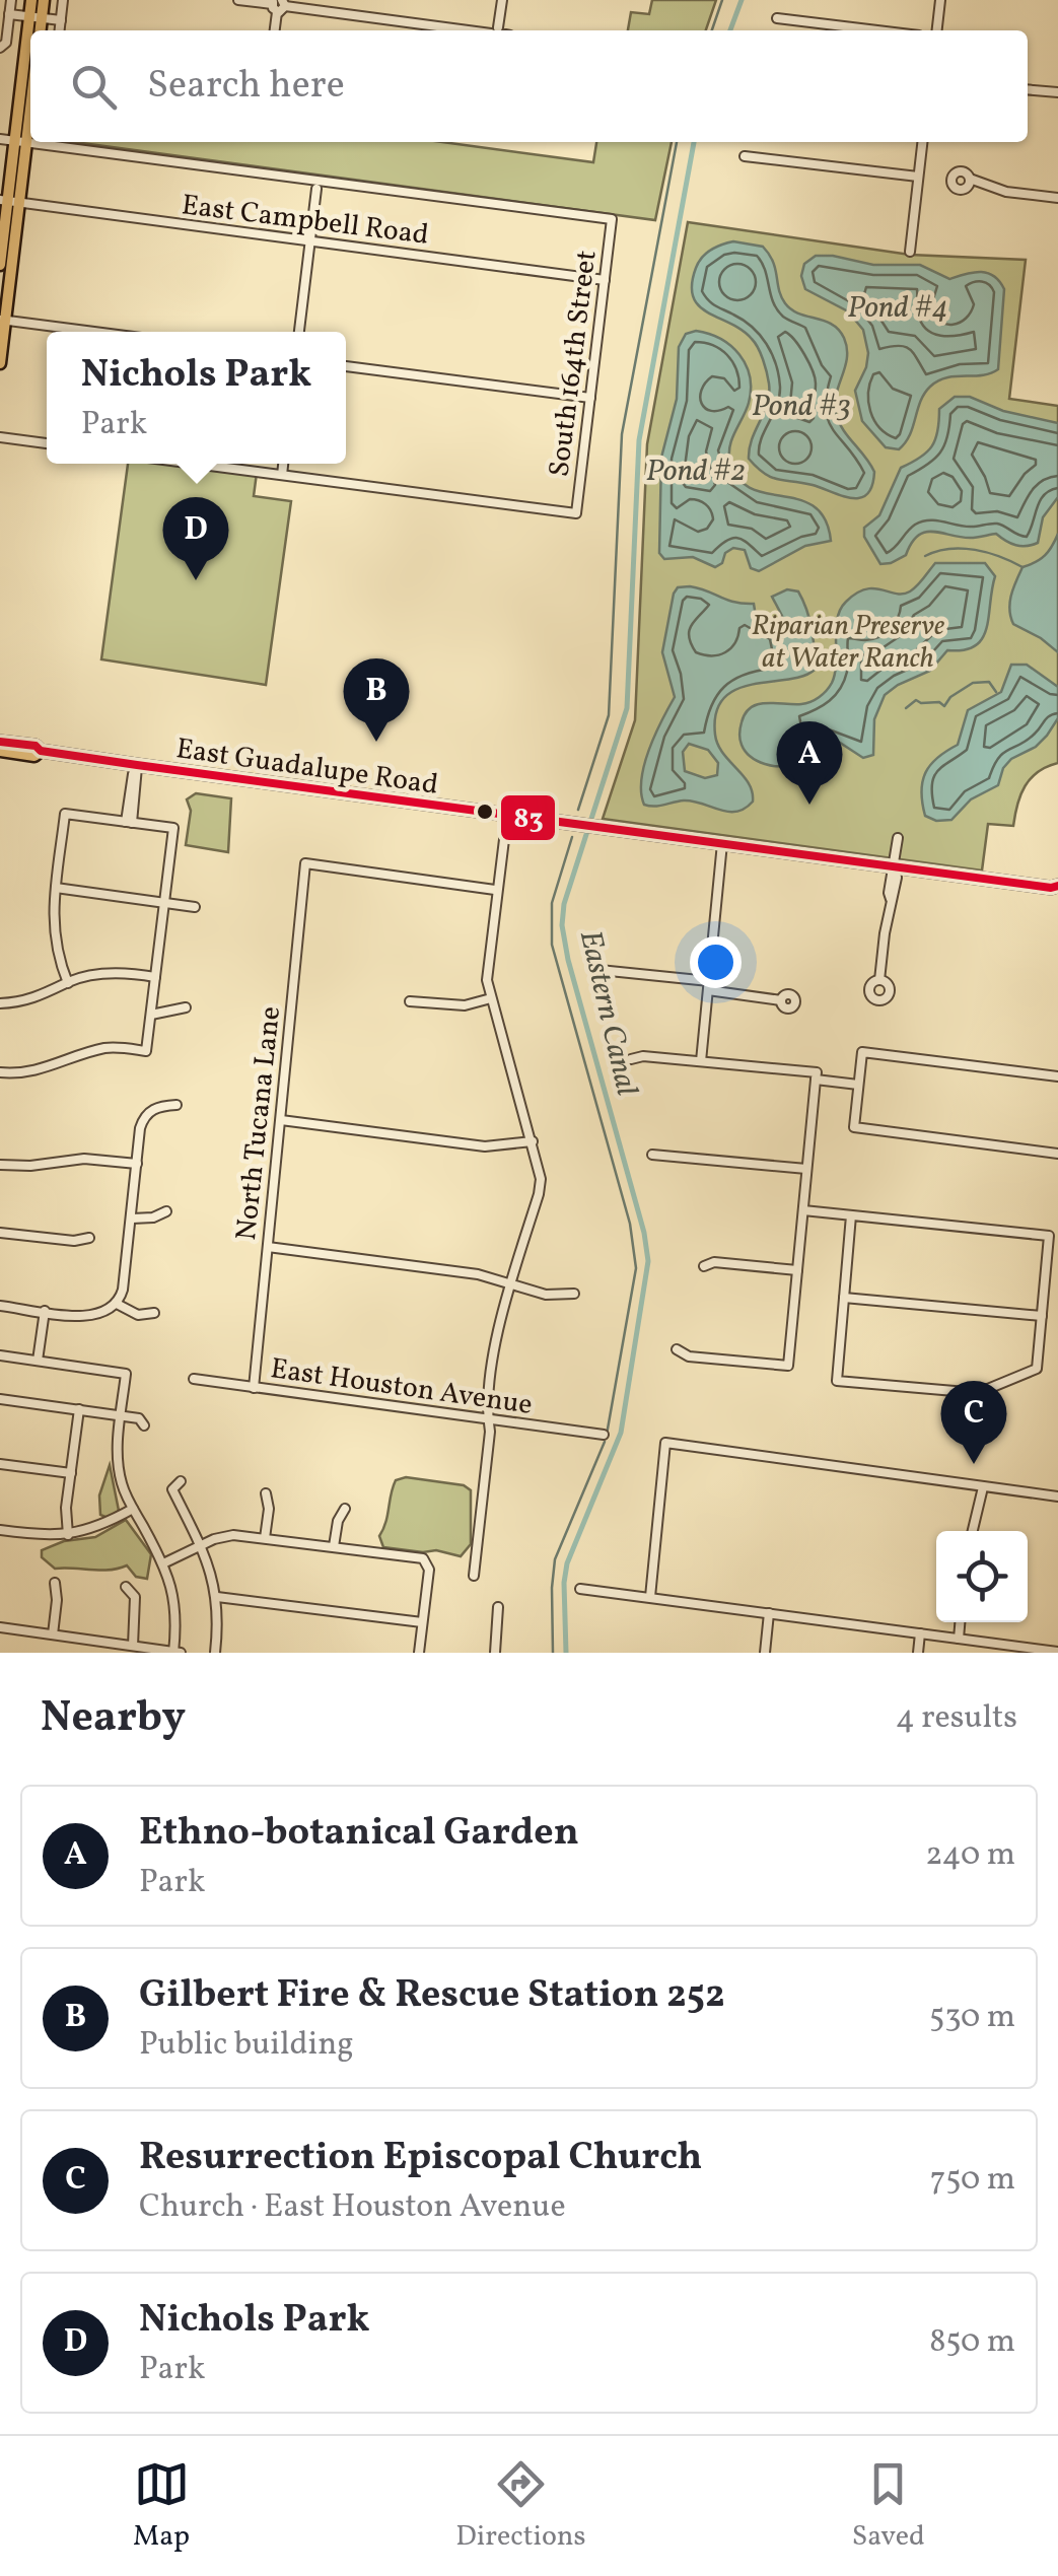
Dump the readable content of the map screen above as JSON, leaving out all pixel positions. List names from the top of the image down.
{
  "streets": {
    "main road": ["East Guadalupe Road"],
    "street": [
      "East Campbell Road",
      "South 164th Street",
      "North Tucana Lane",
      "East Houston Avenue"
    ]
  },
  "crossings": [
    ["East Campbell Road", "South 164th Street"],
    ["North Tucana Lane", "East Houston Avenue"]
  ],
  "water": [
    "Pond #4",
    "Pond #3",
    "Pond #2",
    "Eastern Canal"
  ],
  "parks": ["Riparian Preserve at Water Ranch"],
  "lines": ["transit line 83"],
  "page": {
    "search": "Search here",
    "popup": ["Nichols Park", "Park"],
    "pins": [
      "D",
      "B",
      "A",
      "C"
    ],
    "heading": ["Nearby", "4 results"],
    "list": [
      {
        "mark": "A",
        "name": "Ethno-botanical Garden",
        "note": "Park",
        "value": "240 m"
      },
      {
        "mark": "B",
        "name": "Gilbert Fire & Rescue Station 252",
        "note": "Public building",
        "value": "530 m"
      },
      {
        "mark": "C",
        "name": "Resurrection Episcopal Church",
        "note": "Church · East Houston Avenue",
        "value": "750 m"
      },
      {
        "mark": "D",
        "name": "Nichols Park",
        "note": "Park",
        "value": "850 m"
      }
    ],
    "nav": ["Map", "Directions", "Saved"]
  }
}
